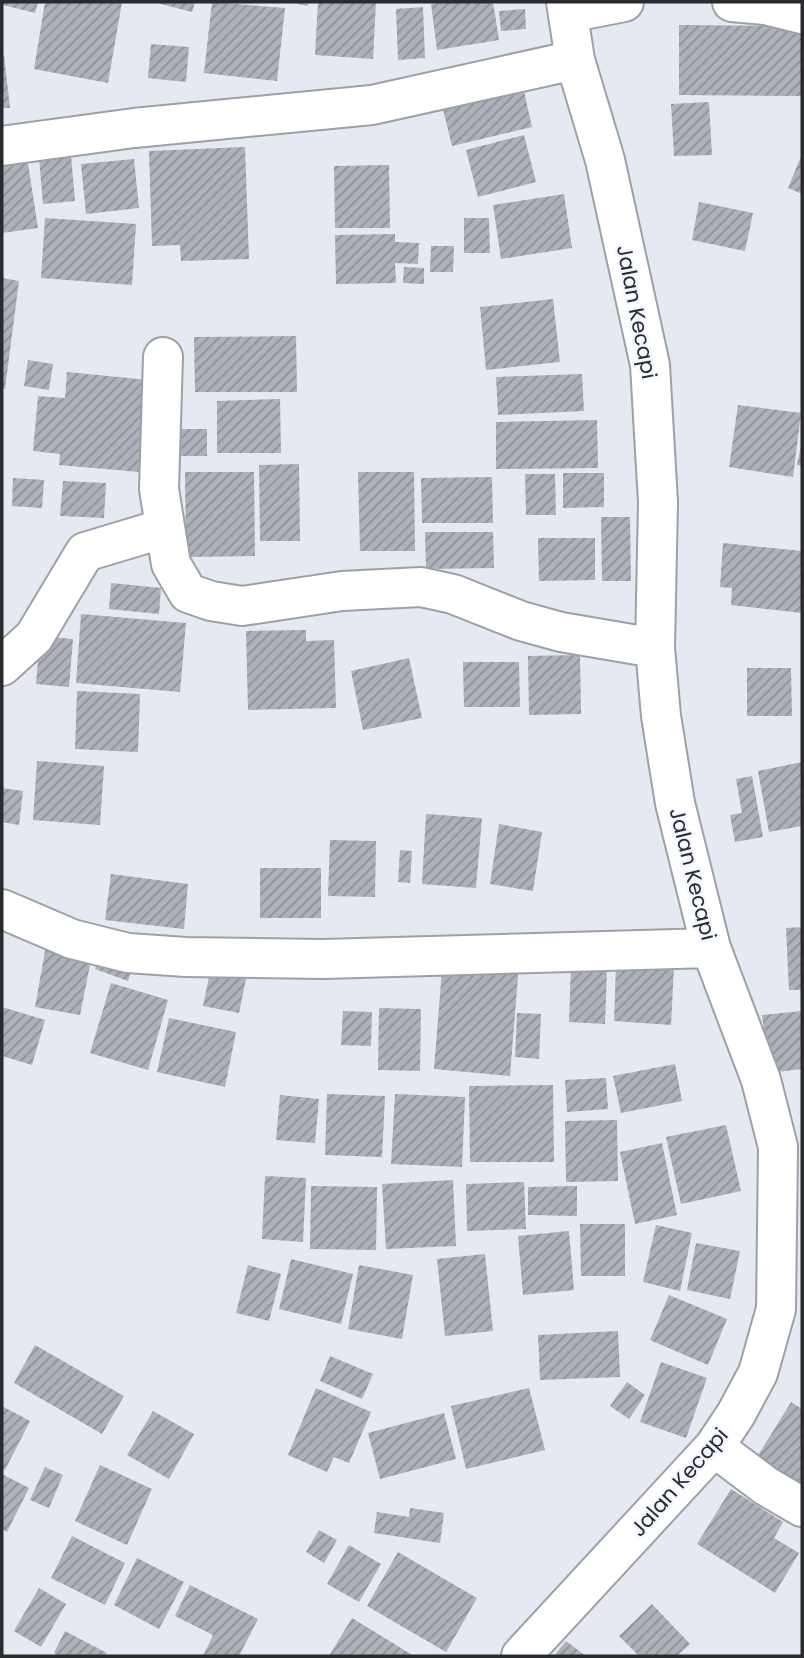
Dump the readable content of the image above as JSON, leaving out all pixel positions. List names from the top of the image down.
{
  "streets": {
    "street": ["Jalan Kecapi"]
  }
}
